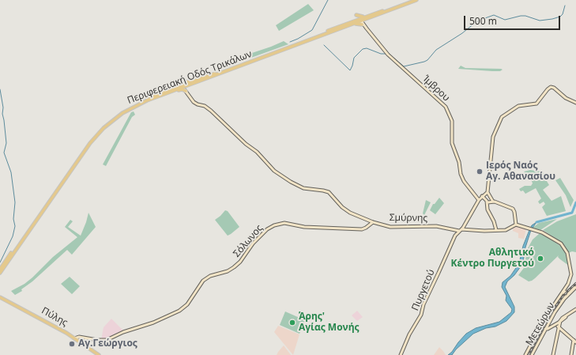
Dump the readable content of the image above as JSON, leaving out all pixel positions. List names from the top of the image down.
{
  "streets": {
    "main road": ["Περιφερειακή Οδός Τρικάλων", "Πύλης"],
    "street": [
      "Ίμβρου",
      "Σμύρνης",
      "Σόλωνος",
      "Πυργετού",
      "Μετεώρων"
    ]
  },
  "crossings": [
    ["Ίμβρου", "Πυργετού"],
    ["Σμύρνης", "Σόλωνος"],
    ["Σμύρνης", "Πυργετού"],
    ["Σόλωνος", "Πύλης"]
  ],
  "places": [
    "Ιερός Ναός Αγ. Αθανασίου",
    "Αθλητικό Κέντρο Πυργετού",
    "Άρης' Αγίας Μονής",
    "Αγ.Γεώργιος"
  ],
  "scale_bar": "500 m"
}
